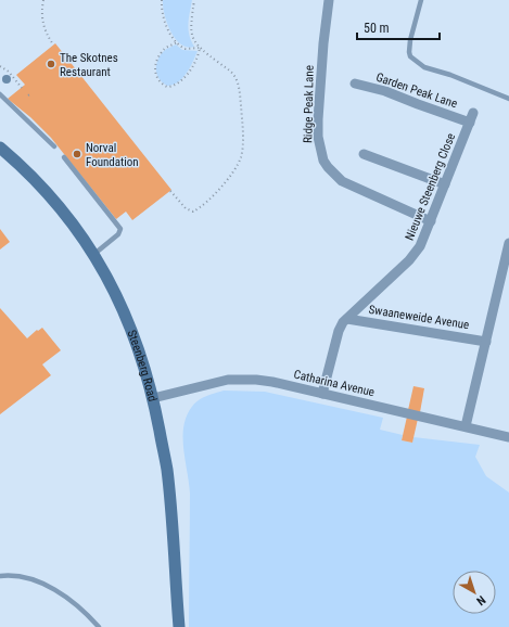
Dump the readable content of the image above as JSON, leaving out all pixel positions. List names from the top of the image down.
{
  "streets": {
    "main road": ["Steenberg Road"],
    "street": [
      "Garden Peak Lane",
      "Ridge Peak Lane",
      "Nieuwe Steenberg Close",
      "Swaaneweide Avenue",
      "Catharina Avenue"
    ]
  },
  "crossings": [
    ["Garden Peak Lane", "Nieuwe Steenberg Close"],
    ["Ridge Peak Lane", "Nieuwe Steenberg Close"],
    ["Nieuwe Steenberg Close", "Swaaneweide Avenue"],
    ["Nieuwe Steenberg Close", "Catharina Avenue"],
    ["Steenberg Road", "Catharina Avenue"]
  ],
  "places": ["The Skotnes Restaurant", "Norval Foundation"],
  "scale_bar": "50 m",
  "north": "bottom right"
}
